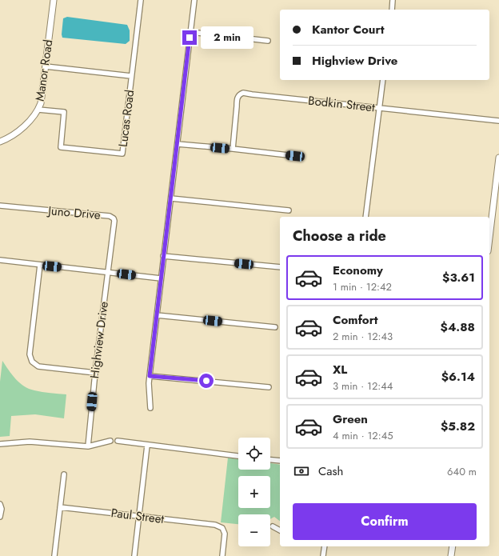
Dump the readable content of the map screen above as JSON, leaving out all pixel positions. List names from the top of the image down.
{
  "streets": {
    "street": [
      "Manor Road",
      "Bodkin Street",
      "Lucas Road",
      "Juno Drive",
      "Highview Drive",
      "Paul Street"
    ]
  },
  "crossings": [
    ["Manor Road", "Lucas Road"],
    ["Juno Drive", "Highview Drive"]
  ],
  "page": {
    "banner": ["Kantor Court", "Highview Drive"],
    "bubble": "2 min",
    "heading": "Choose a ride",
    "list": [
      {
        "name": "Economy",
        "note": "1 min · 12:42",
        "value": "$3.61"
      },
      {
        "name": "Comfort",
        "note": "2 min · 12:43",
        "value": "$4.88"
      },
      {
        "name": "XL",
        "note": "3 min · 12:44",
        "value": "$6.14"
      },
      {
        "name": "Green",
        "note": "4 min · 12:45",
        "value": "$5.82"
      }
    ],
    "map_buttons": ["+", "−"],
    "pay": ["Cash", "640 m"],
    "buttons": "Confirm"
  }
}
